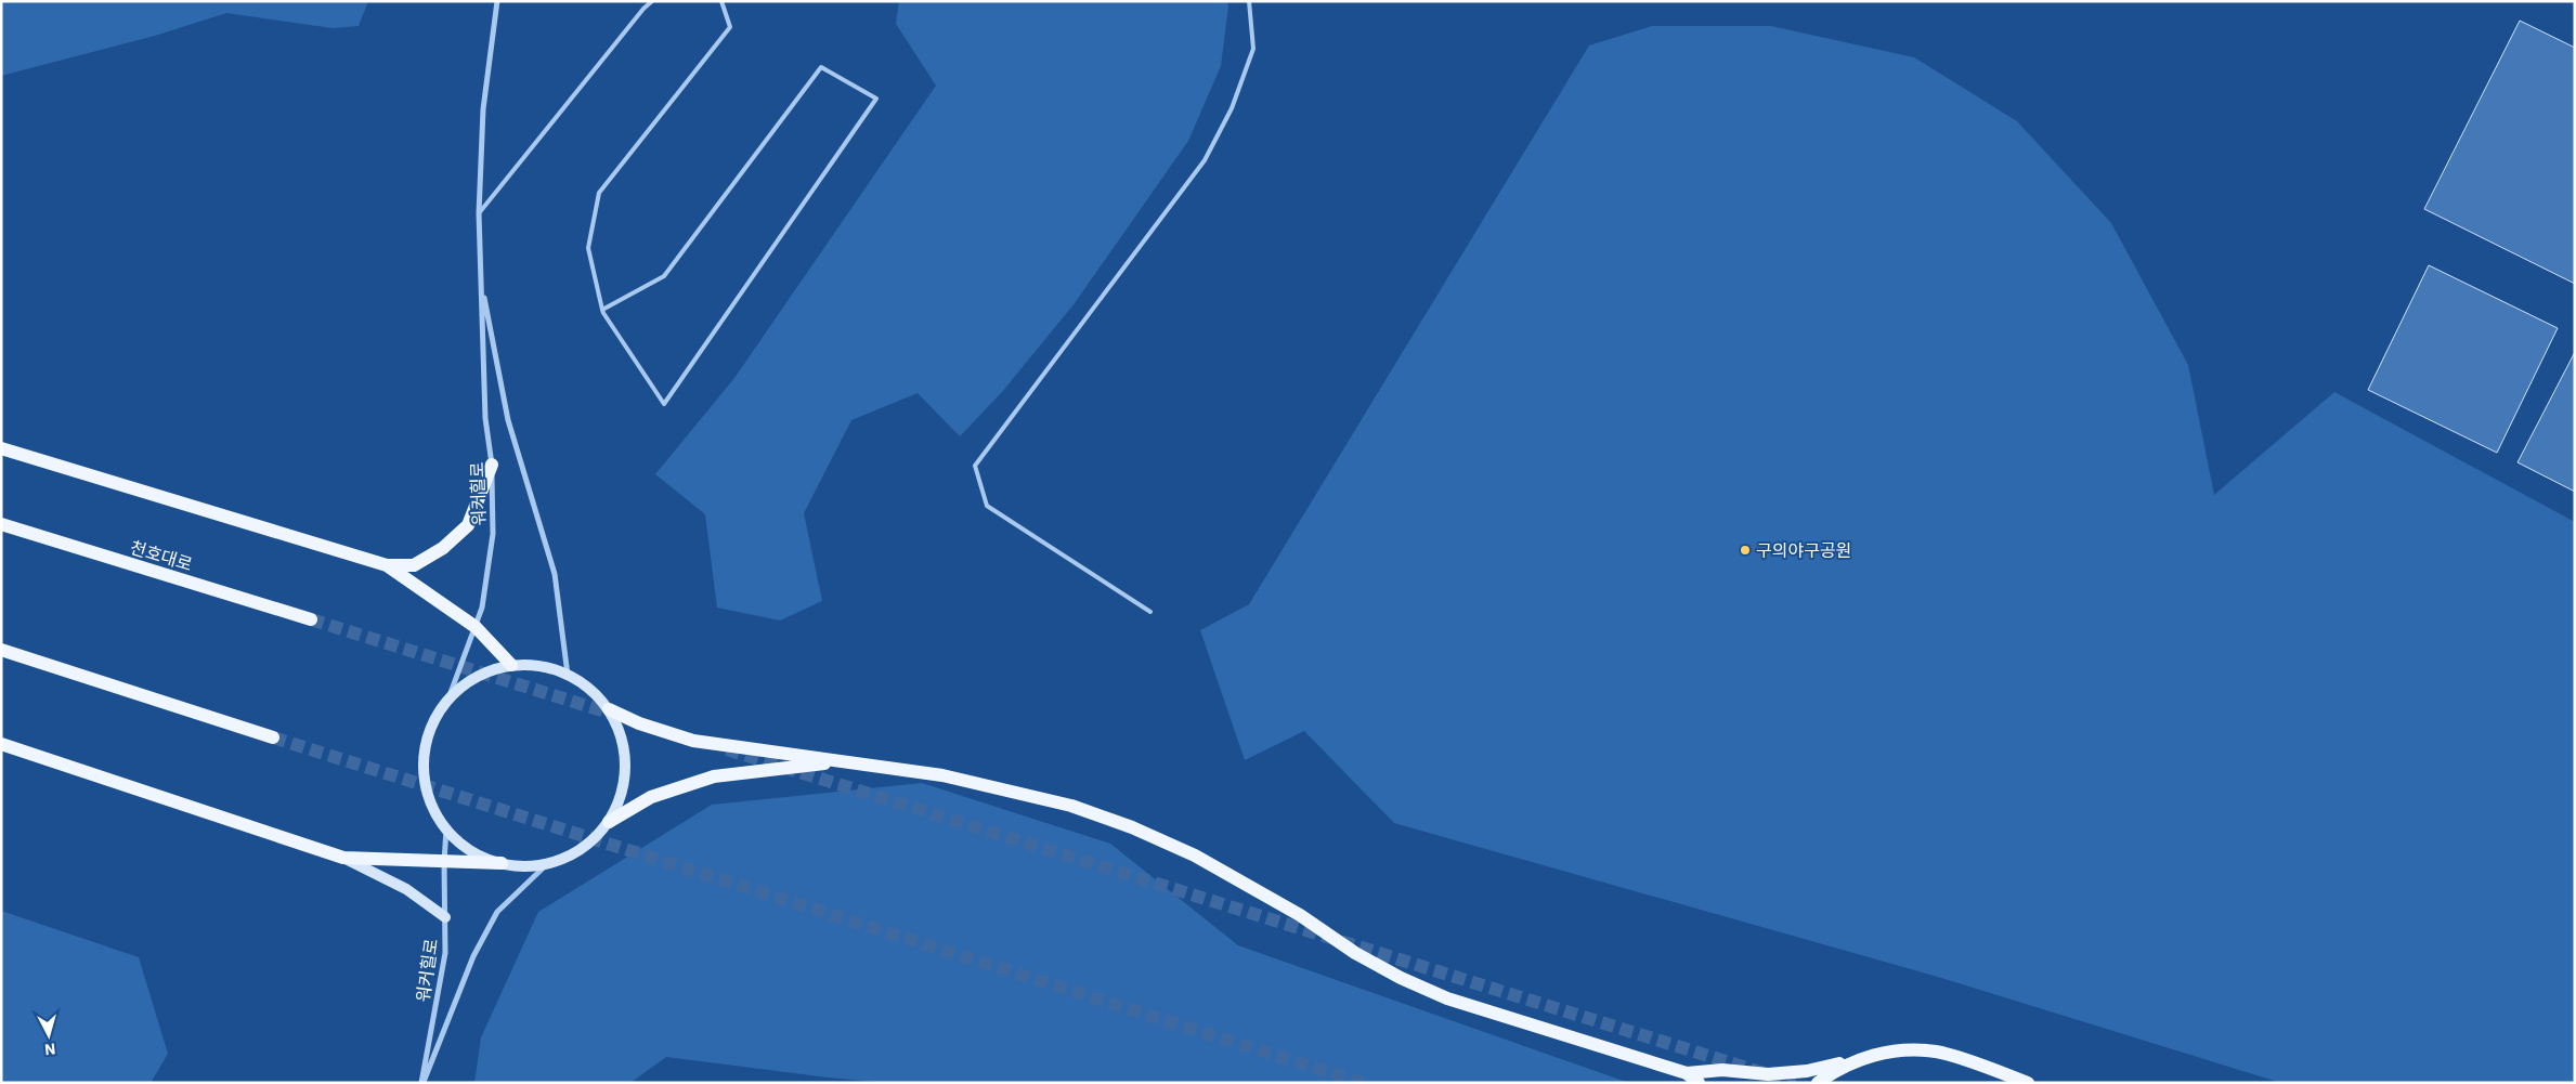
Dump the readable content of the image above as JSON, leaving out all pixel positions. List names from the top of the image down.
{
  "streets": {
    "main road": ["천호대로"],
    "street": ["워커힐로"]
  },
  "places": ["구의야구공원"],
  "north": "bottom"
}
